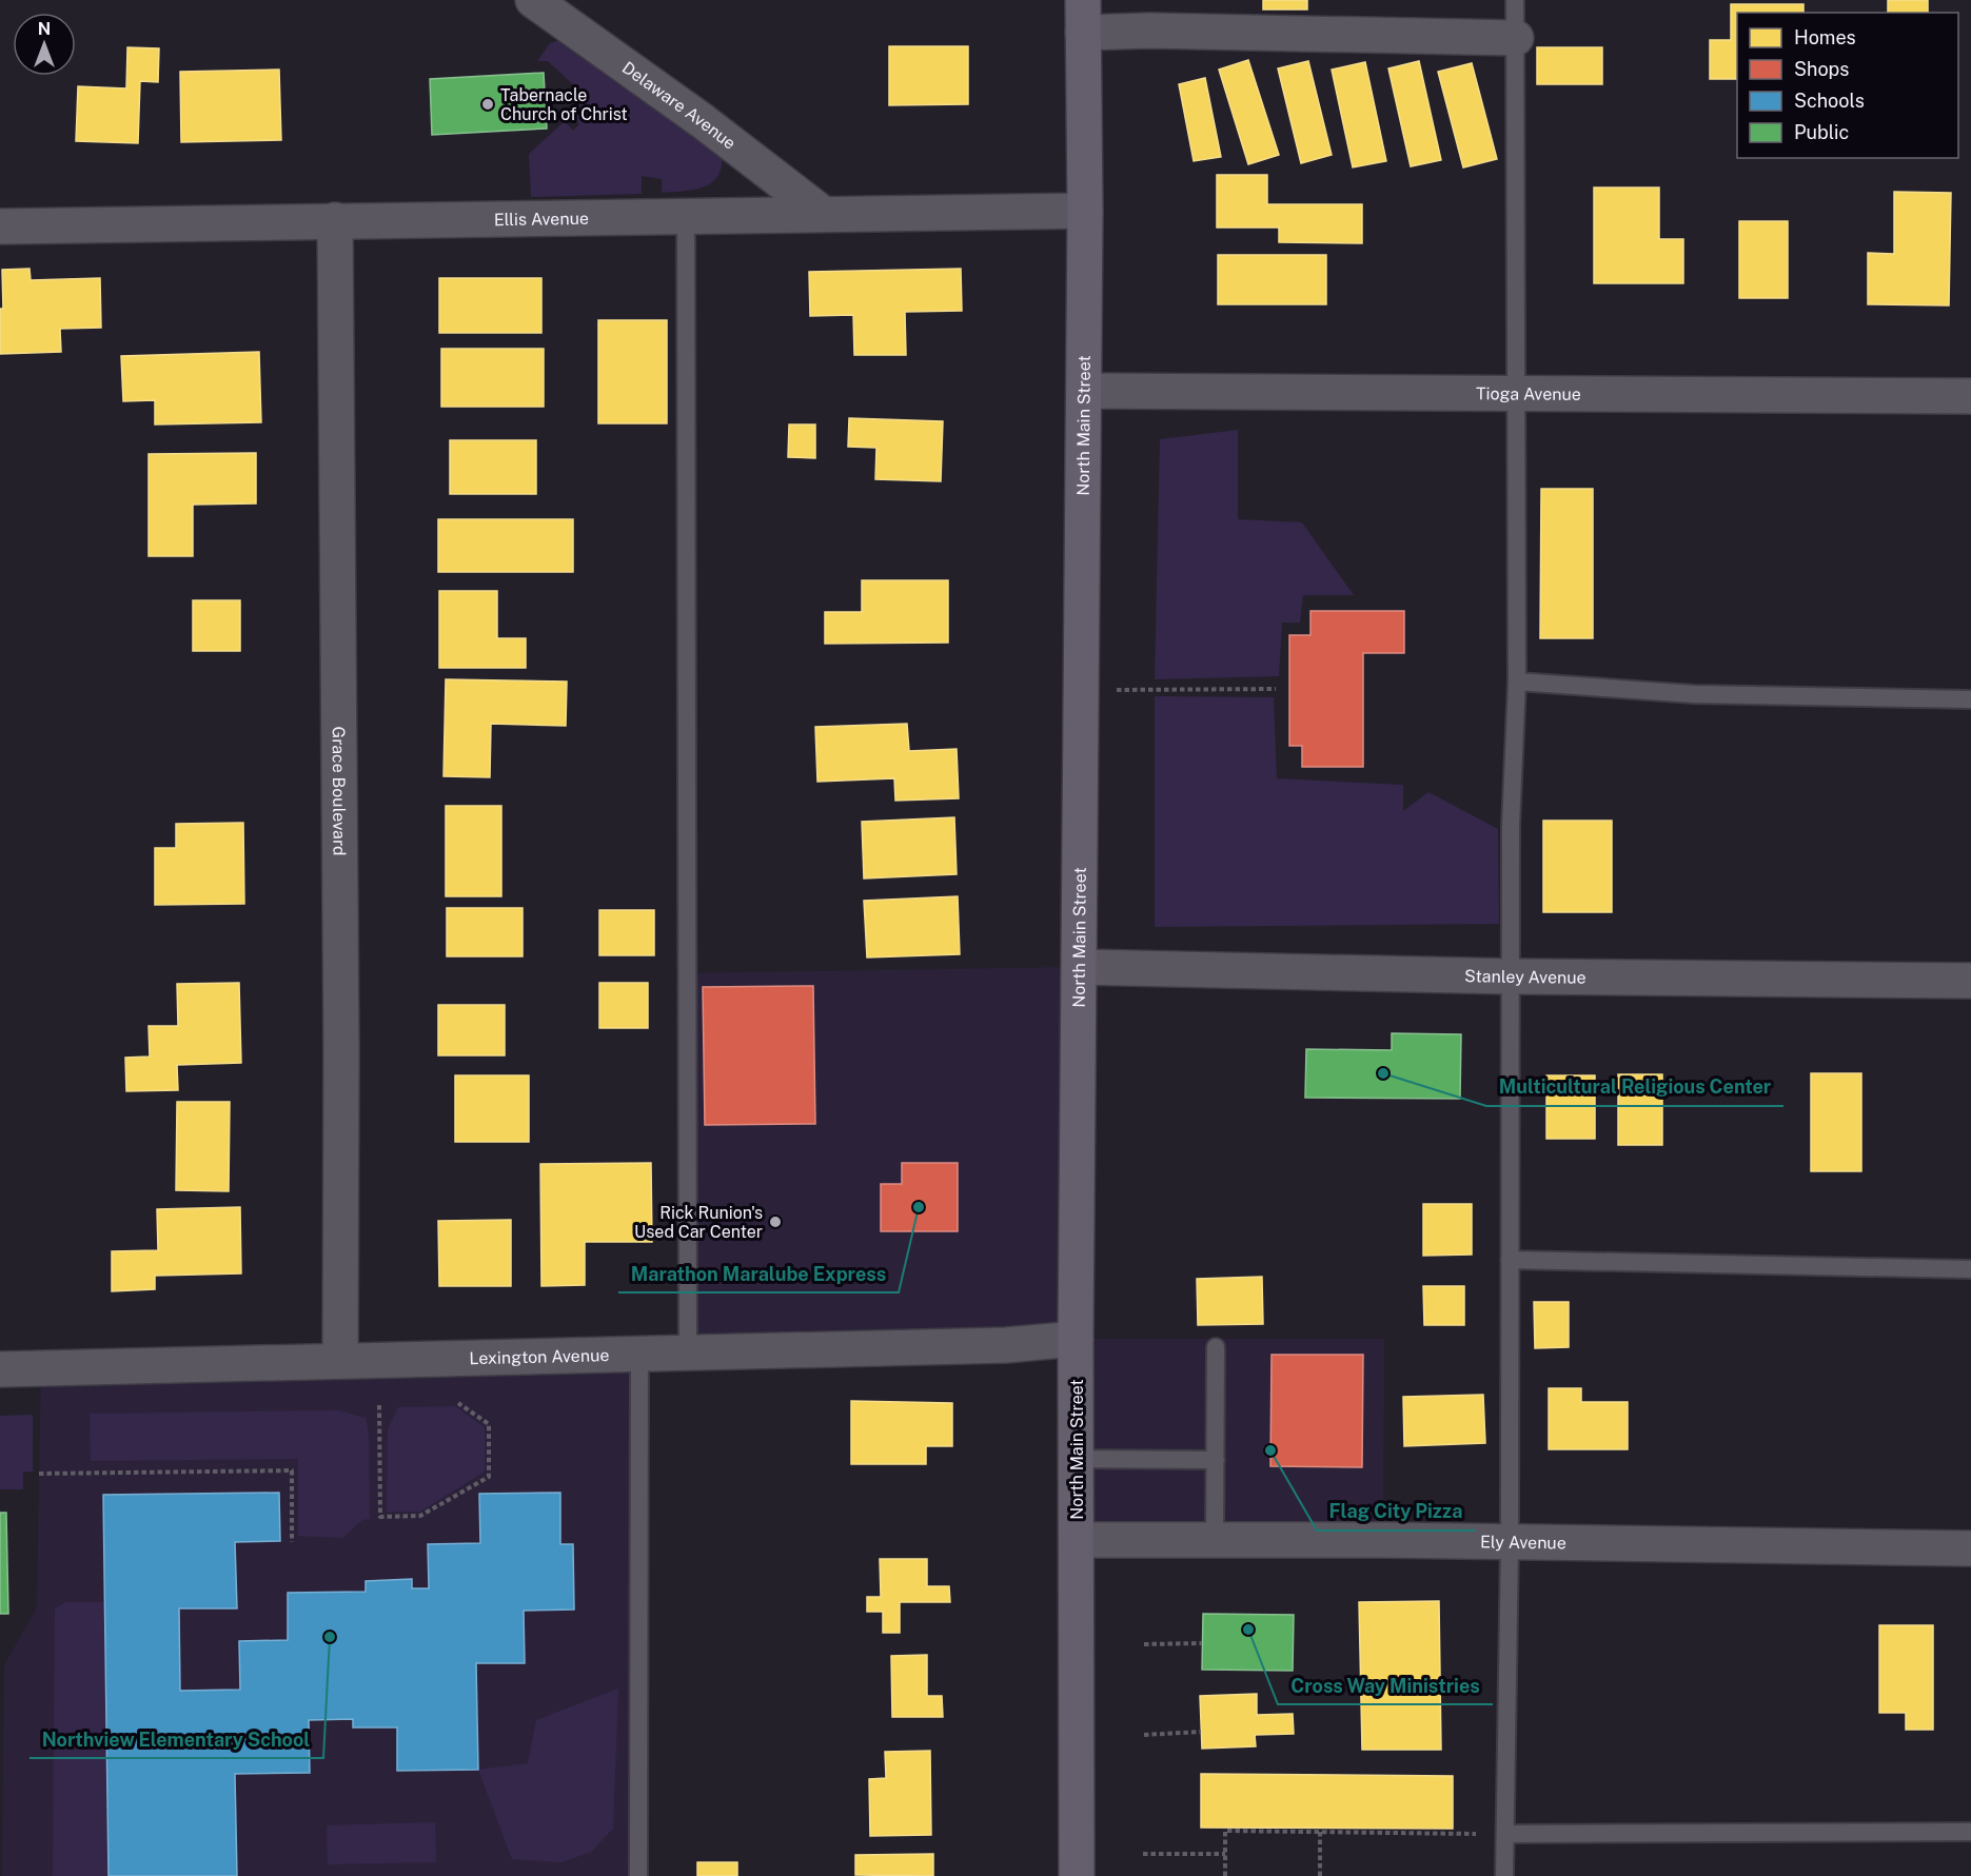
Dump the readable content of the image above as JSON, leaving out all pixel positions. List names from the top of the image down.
{
  "streets": {
    "main road": ["North Main Street"],
    "street": [
      "Delaware Avenue",
      "Ellis Avenue",
      "Tioga Avenue",
      "Grace Boulevard",
      "Stanley Avenue",
      "Lexington Avenue",
      "Ely Avenue"
    ]
  },
  "crossings": [
    ["Delaware Avenue", "Ellis Avenue"],
    ["Ellis Avenue", "North Main Street"],
    ["Ellis Avenue", "Grace Boulevard"],
    ["Tioga Avenue", "North Main Street"],
    ["North Main Street", "Stanley Avenue"],
    ["North Main Street", "Lexington Avenue"],
    ["North Main Street", "Ely Avenue"],
    ["Grace Boulevard", "Lexington Avenue"]
  ],
  "places": [
    "Tabernacle Church of Christ",
    "Multicultural Religious Center",
    "Marathon Maralube Express",
    "Rick Runion's Used Car Center",
    "Flag City Pizza",
    "Cross Way Ministries",
    "Northview Elementary School"
  ],
  "legend": [
    "Homes",
    "Shops",
    "Schools",
    "Public"
  ],
  "north": "top"
}
